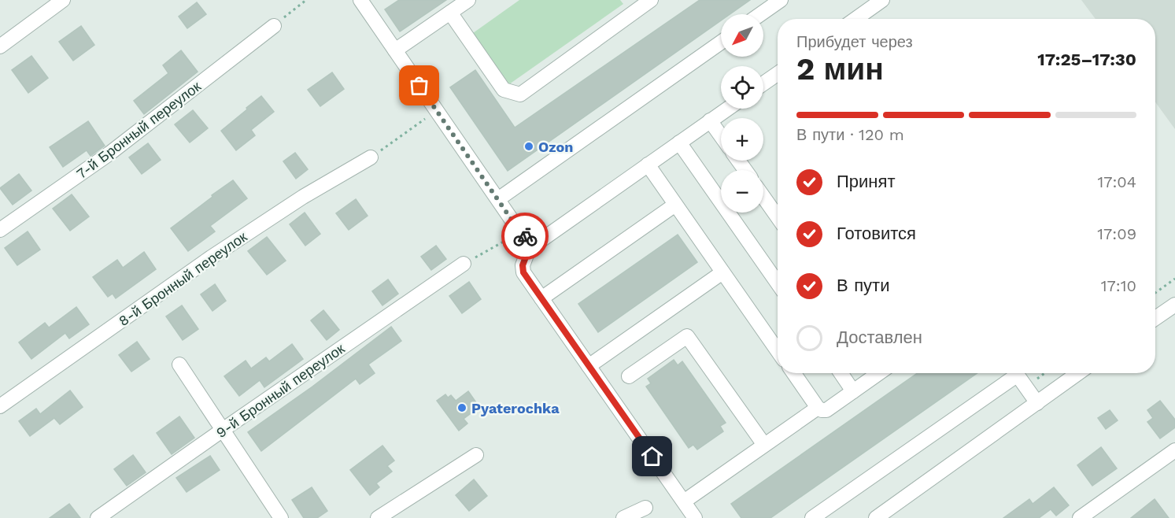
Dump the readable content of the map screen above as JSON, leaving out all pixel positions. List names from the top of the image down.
{
  "streets": {
    "street": ["7-й Бронный переулок", "8-й Бронный переулок", "9-й Бронный переулок"]
  },
  "places": ["Ozon", "Pyaterochka"],
  "north": "bottom left",
  "page": {
    "map_buttons": ["+", "−"],
    "heading": ["2 мин", "Прибудет через", "17:25–17:30"],
    "bar": "В пути · 120 m",
    "list": [
      ["Принят", "17:04"],
      ["Готовится", "17:09"],
      ["В пути", "17:10"],
      "Доставлен"
    ]
  }
}
